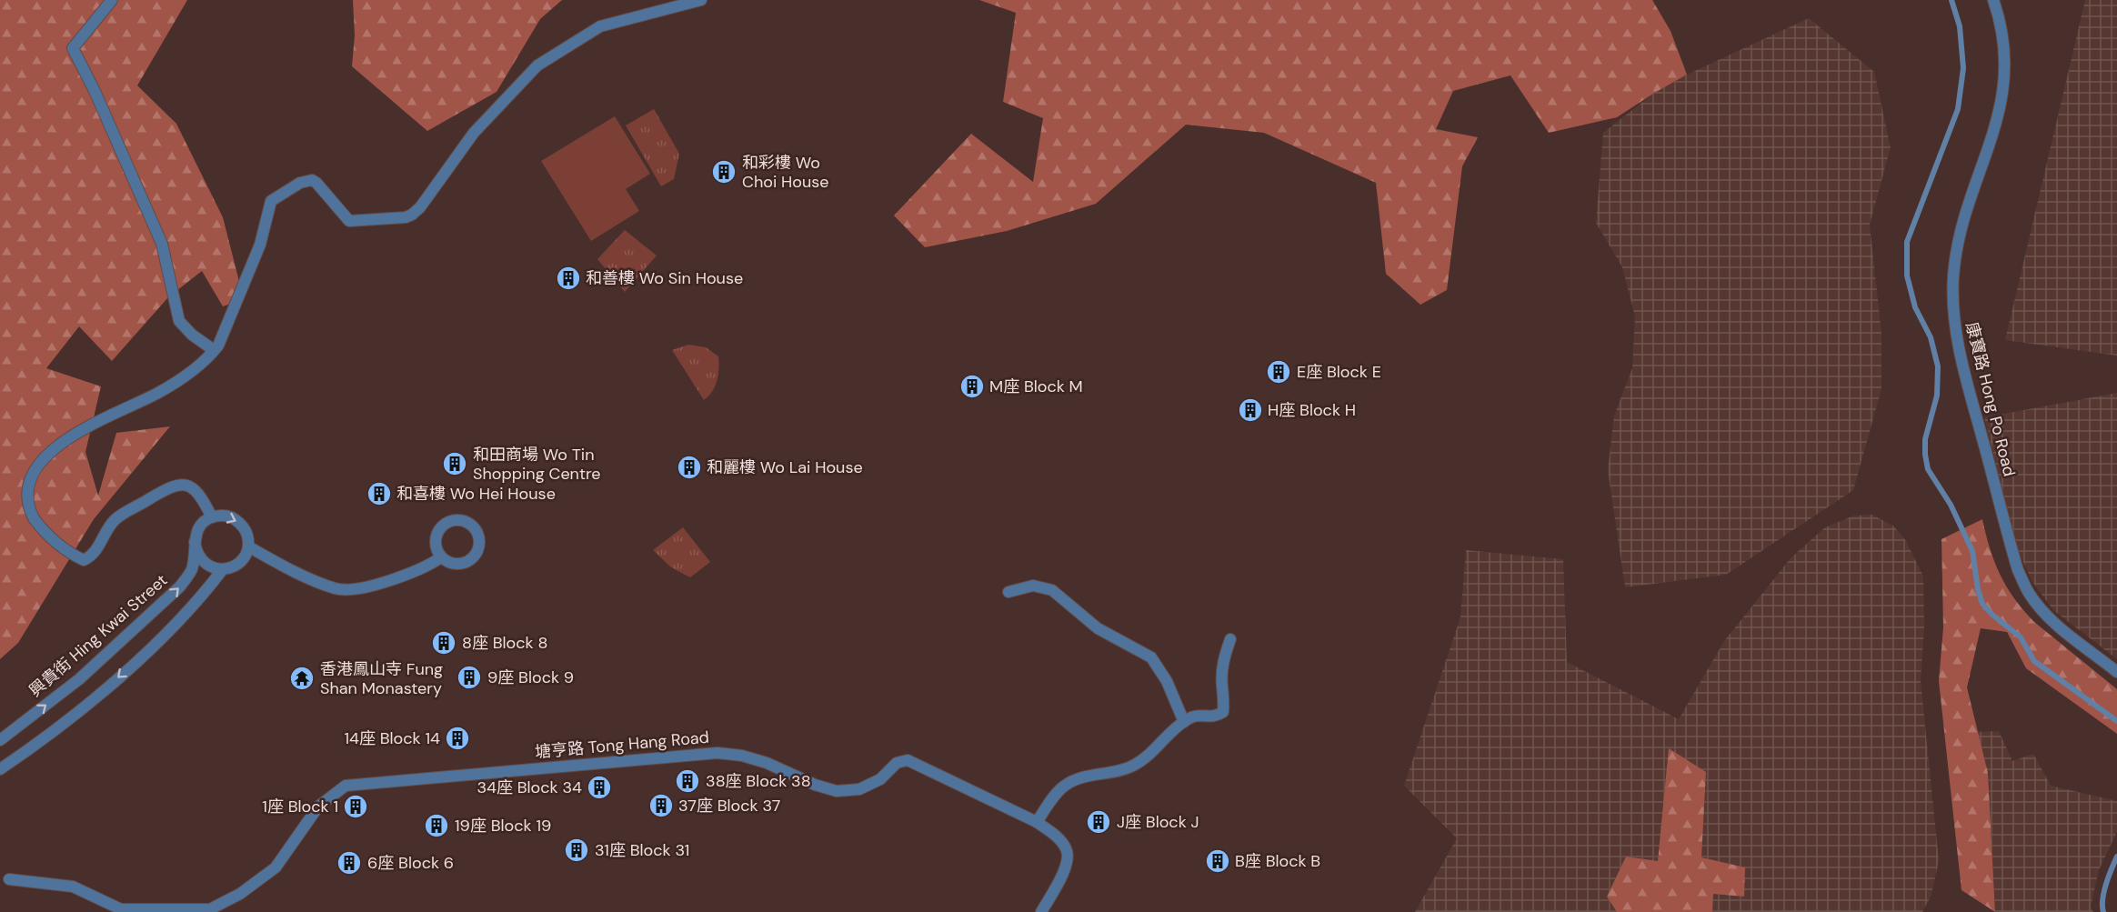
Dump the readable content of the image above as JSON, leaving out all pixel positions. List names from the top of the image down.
{
  "streets": {
    "street": ["康寶路 Hong Po Road", "興貴街 Hing Kwai Street", "塘亨路 Tong Hang Road"]
  },
  "places": {
    "building": [
      "和彩樓 Wo Choi House",
      "和善樓 Wo Sin House",
      "E座 Block E",
      "M座 Block M",
      "H座 Block H",
      "和田商場 Wo Tin Shopping Centre",
      "和麗樓 Wo Lai House",
      "和喜樓 Wo Hei House",
      "8座 Block 8",
      "9座 Block 9",
      "14座 Block 14",
      "38座 Block 38",
      "34座 Block 34",
      "37座 Block 37",
      "1座 Block 1",
      "J座 Block J",
      "19座 Block 19",
      "31座 Block 31",
      "B座 Block B",
      "6座 Block 6"
    ],
    "temple": ["香港鳳山寺 Fung Shan Monastery"]
  }
}
